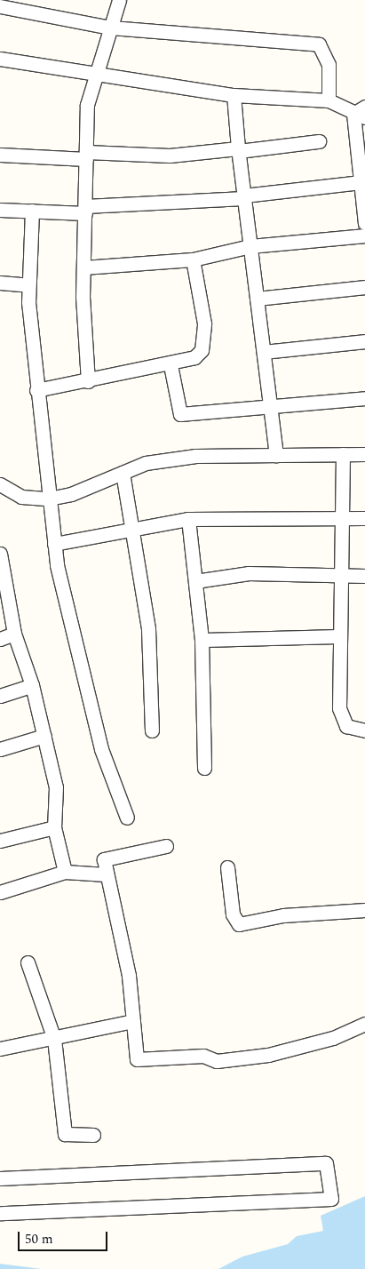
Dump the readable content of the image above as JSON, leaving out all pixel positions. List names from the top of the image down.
{
  "scale_bar": "50 m"
}
